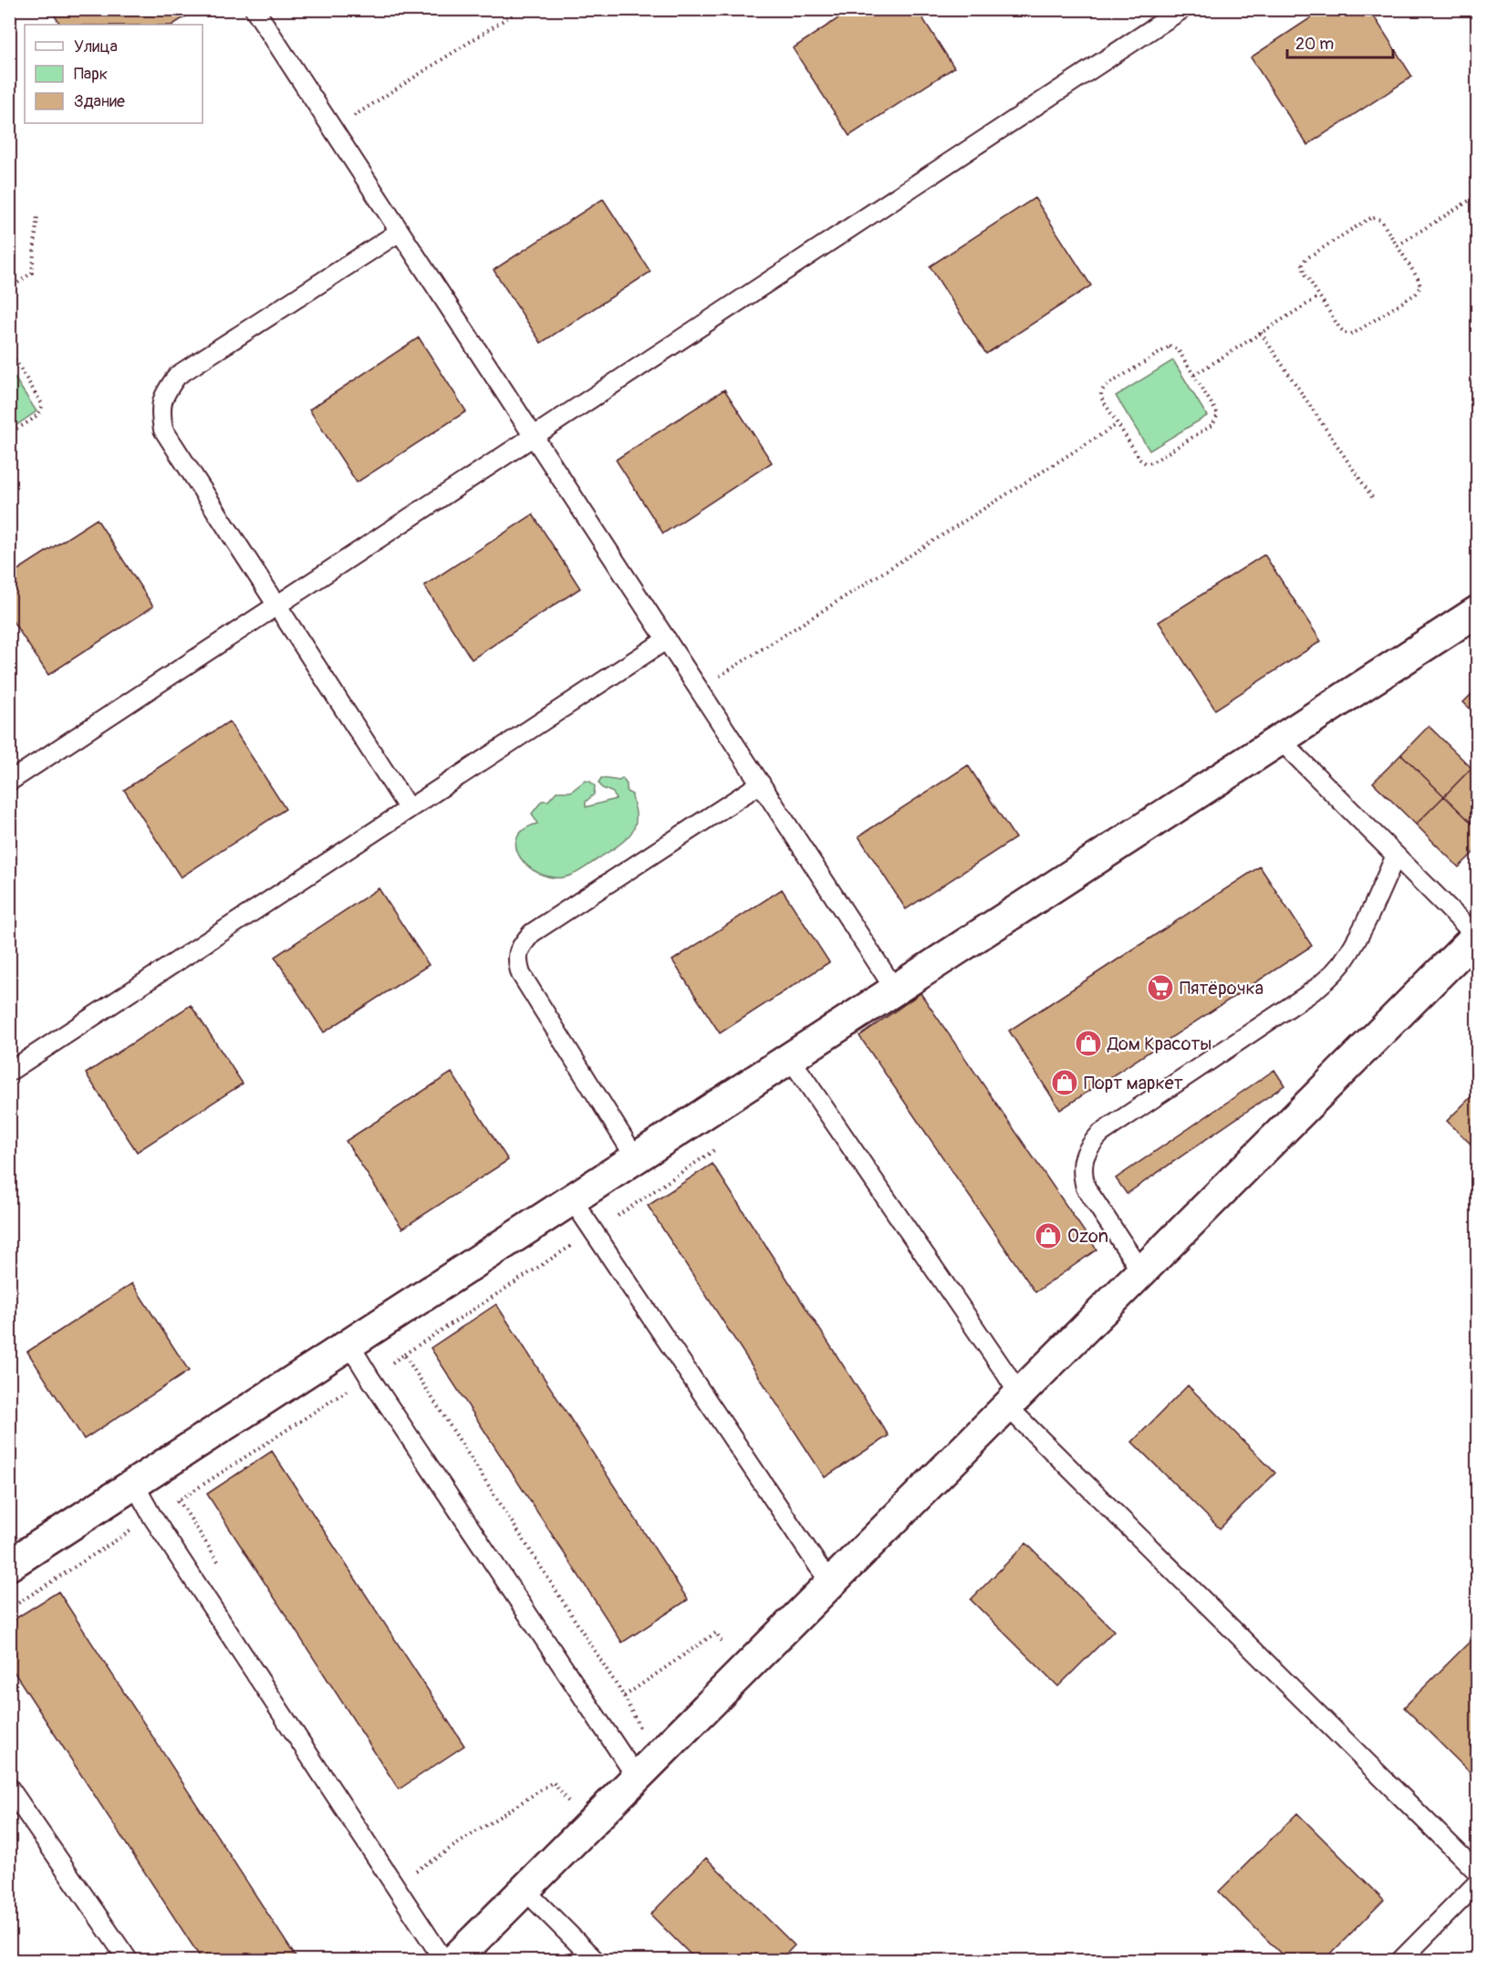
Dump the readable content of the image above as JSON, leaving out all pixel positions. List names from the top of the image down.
{
  "places": {
    "supermarket": ["Пятёрочка"],
    "shop": ["Дом Красоты", "Порт маркет", "Ozon"]
  },
  "legend": ["Улица", "Парк", "Здание"],
  "scale_bar": "20 m"
}
